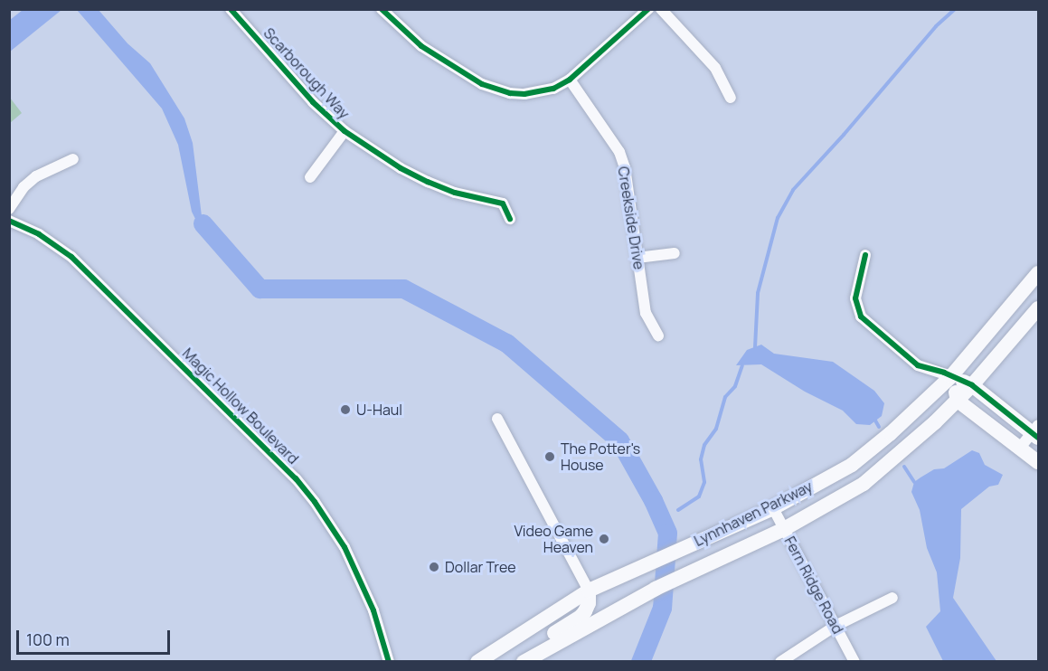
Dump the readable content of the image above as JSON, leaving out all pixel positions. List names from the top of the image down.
{
  "streets": {
    "main road": ["Lynnhaven Parkway"],
    "street": [
      "Scarborough Way",
      "Creekside Drive",
      "Magic Hollow Boulevard",
      "Fern Ridge Road"
    ]
  },
  "crossings": [
    ["Lynnhaven Parkway", "Fern Ridge Road"]
  ],
  "places": [
    "U-Haul",
    "The Potter's House",
    "Video Game Heaven",
    "Dollar Tree"
  ],
  "scale_bar": "100 m"
}
